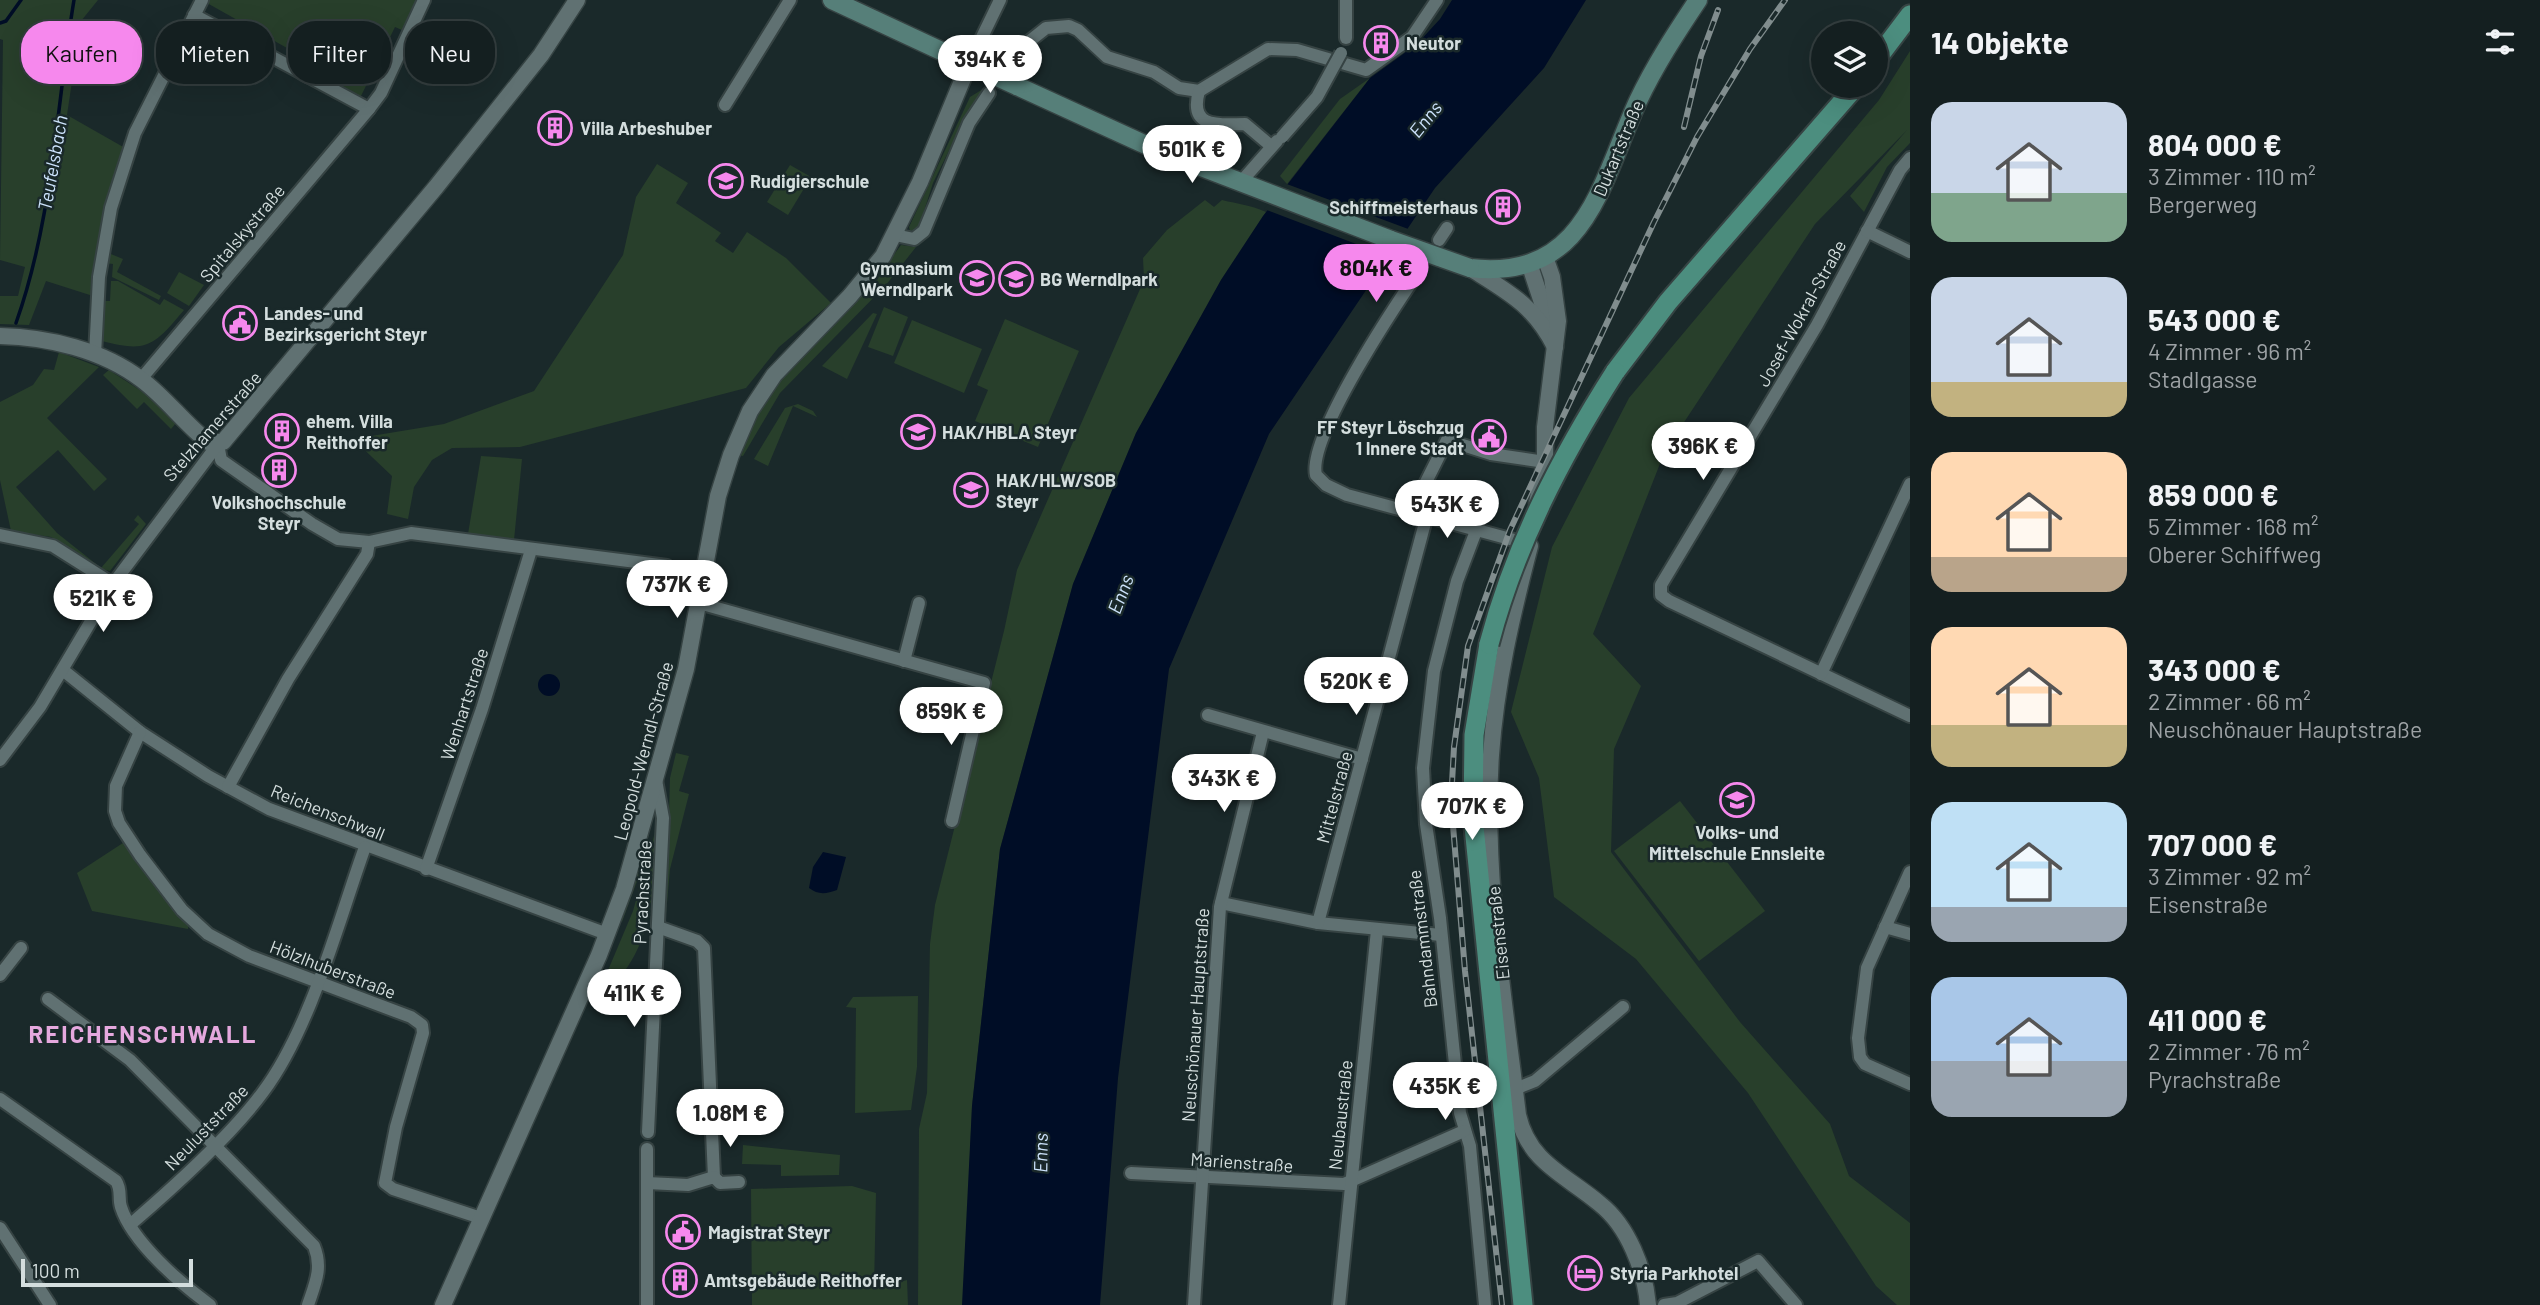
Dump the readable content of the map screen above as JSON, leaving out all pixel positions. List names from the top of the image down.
{
  "streets": {
    "main road": ["Dukartstraße", "Eisenstraße"],
    "street": [
      "Spitalskystraße",
      "Josef-Wokral-Straße",
      "Stelzhamerstraße",
      "Wenhartstraße",
      "Leopold-Werndl-Straße",
      "Mittelstraße",
      "Reichenschwall",
      "Pyrachstraße",
      "Bahndammstraße",
      "Hölzlhuberstraße",
      "Neuschönauer Hauptstraße",
      "Neubaustraße",
      "Neuluststraße",
      "Marienstraße"
    ]
  },
  "crossings": [
    ["Dukartstraße", "Leopold-Werndl-Straße"],
    ["Dukartstraße", "Eisenstraße"],
    ["Stelzhamerstraße", "Reichenschwall"],
    ["Wenhartstraße", "Reichenschwall"],
    ["Leopold-Werndl-Straße", "Reichenschwall"],
    ["Leopold-Werndl-Straße", "Pyrachstraße"],
    ["Leopold-Werndl-Straße", "Hölzlhuberstraße"],
    ["Reichenschwall", "Hölzlhuberstraße"],
    ["Reichenschwall", "Neuluststraße"],
    ["Bahndammstraße", "Marienstraße"],
    ["Hölzlhuberstraße", "Neuluststraße"],
    ["Neuschönauer Hauptstraße", "Marienstraße"],
    ["Neubaustraße", "Marienstraße"]
  ],
  "districts": ["REICHENSCHWALL"],
  "water": ["Enns", "Teufelsbach"],
  "places": {
    "building": [
      "Neutor",
      "Villa Arbeshuber",
      "Schiffmeisterhaus",
      "ehem. Villa Reithoffer",
      "Volkshochschule Steyr",
      "Amtsgebäude Reithoffer"
    ],
    "school or university": [
      "Rudigierschule",
      "Gymnasium Werndlpark",
      "BG Werndlpark",
      "HAK/HBLA Steyr",
      "HAK/HLW/SOB Steyr",
      "Volks- und Mittelschule Ennsleite"
    ],
    "public building": ["Landes- und Bezirksgericht Steyr", "FF Steyr Löschzug 1 Innere Stadt", "Magistrat Steyr"],
    "hotel": ["Styria Parkhotel"]
  },
  "scale_bar": "100 m",
  "page": {
    "heading": "14 Objekte",
    "chip": [
      "Kaufen",
      "Mieten",
      "Filter",
      "Neu"
    ],
    "price": [
      "394K €",
      "501K €",
      "804K €",
      "396K €",
      "543K €",
      "737K €",
      "521K €",
      "520K €",
      "859K €",
      "343K €",
      "707K €",
      "411K €",
      "435K €",
      "1.08M €"
    ],
    "list": [
      {
        "name": "804 000 €",
        "note": "3 Zimmer · 110 m² · Bergerweg"
      },
      {
        "name": "543 000 €",
        "note": "4 Zimmer · 96 m² · Stadlgasse"
      },
      {
        "name": "859 000 €",
        "note": "5 Zimmer · 168 m² · Oberer Schiffweg"
      },
      {
        "name": "343 000 €",
        "note": "2 Zimmer · 66 m² · Neuschönauer Hauptstraße"
      },
      {
        "name": "707 000 €",
        "note": "3 Zimmer · 92 m² · Eisenstraße"
      },
      {
        "name": "411 000 €",
        "note": "2 Zimmer · 76 m² · Pyrachstraße"
      }
    ],
    "scale": "100 m"
  }
}
